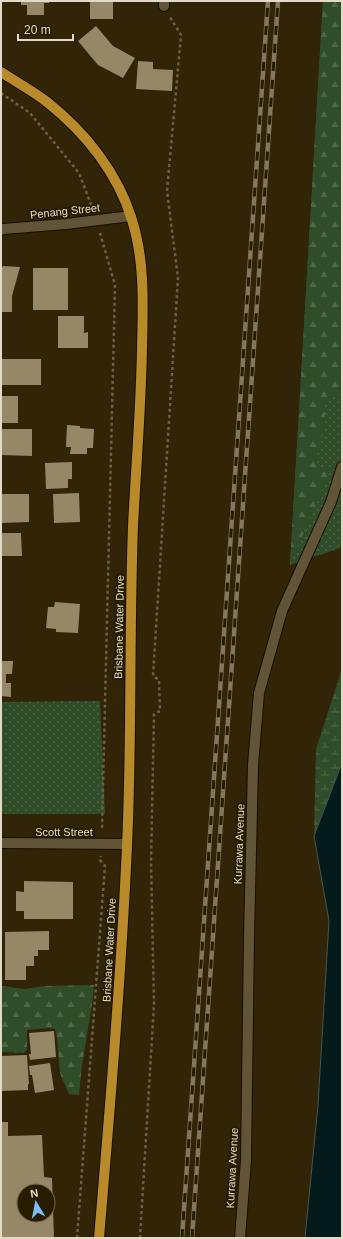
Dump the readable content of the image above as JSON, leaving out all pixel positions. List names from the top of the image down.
{
  "streets": {
    "main road": ["Brisbane Water Drive"],
    "street": ["Penang Street", "Scott Street", "Kurrawa Avenue"]
  },
  "crossings": [
    ["Penang Street", "Brisbane Water Drive"],
    ["Brisbane Water Drive", "Scott Street"]
  ],
  "scale_bar": "20 m",
  "north": "top"
}
